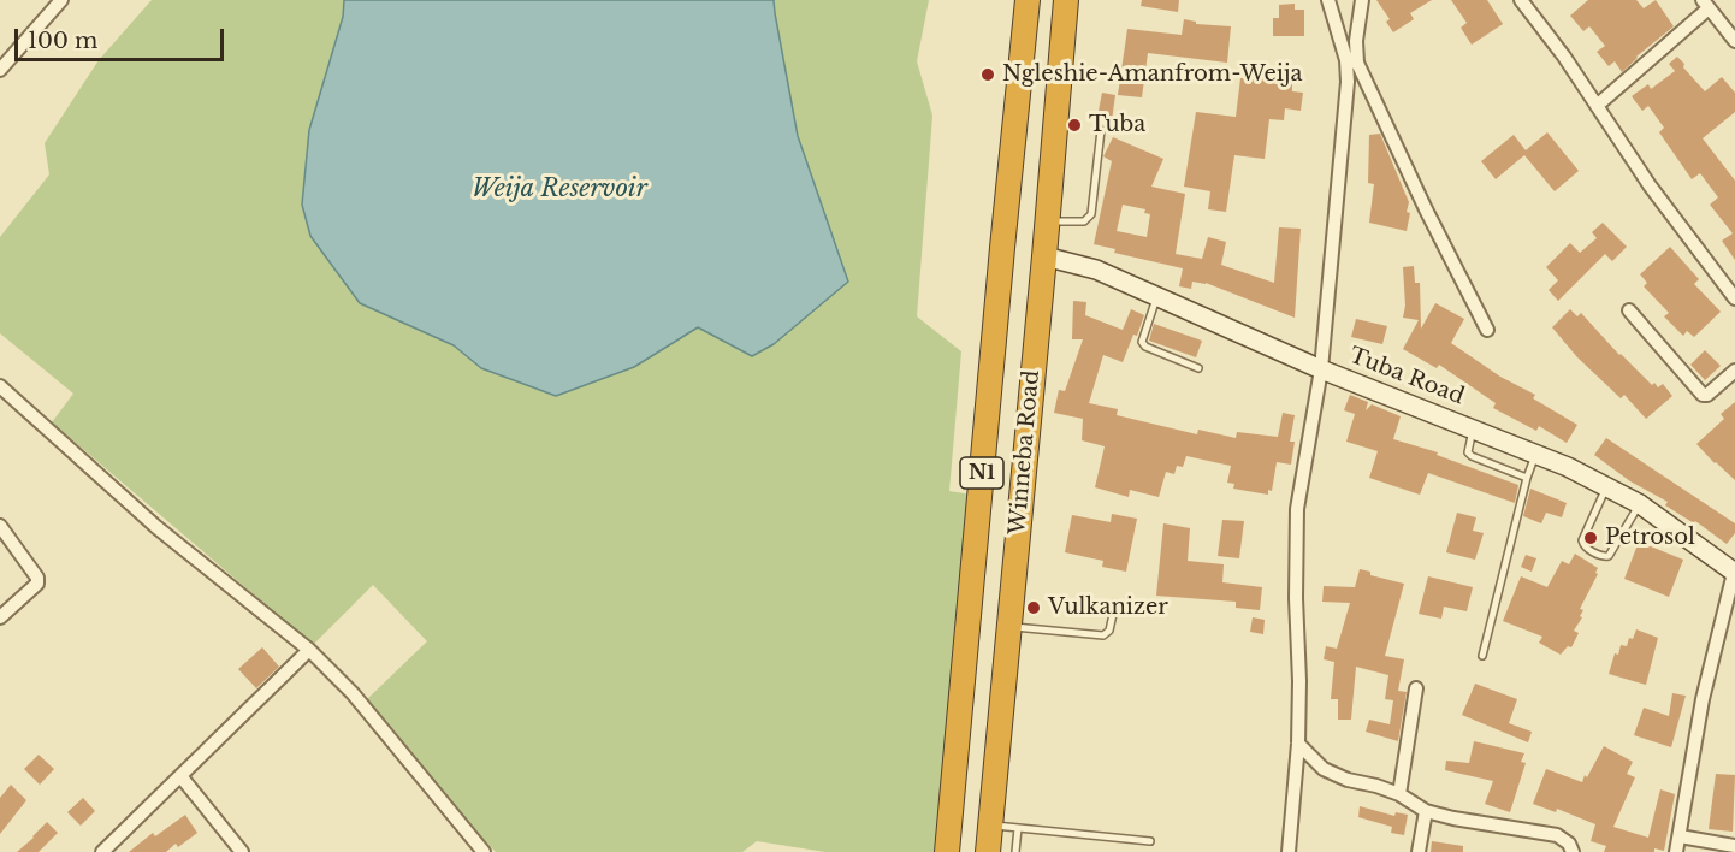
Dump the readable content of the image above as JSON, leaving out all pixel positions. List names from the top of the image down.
{
  "streets": {
    "highway": ["Winneba Road", "N1"],
    "street": ["Tuba Road"]
  },
  "crossings": [
    ["Tuba Road", "Winneba Road"]
  ],
  "water": ["Weija Reservoir"],
  "places": [
    "Ngleshie-Amanfrom-Weija",
    "Tuba",
    "Petrosol",
    "Vulkanizer"
  ],
  "scale_bar": "100 m"
}
